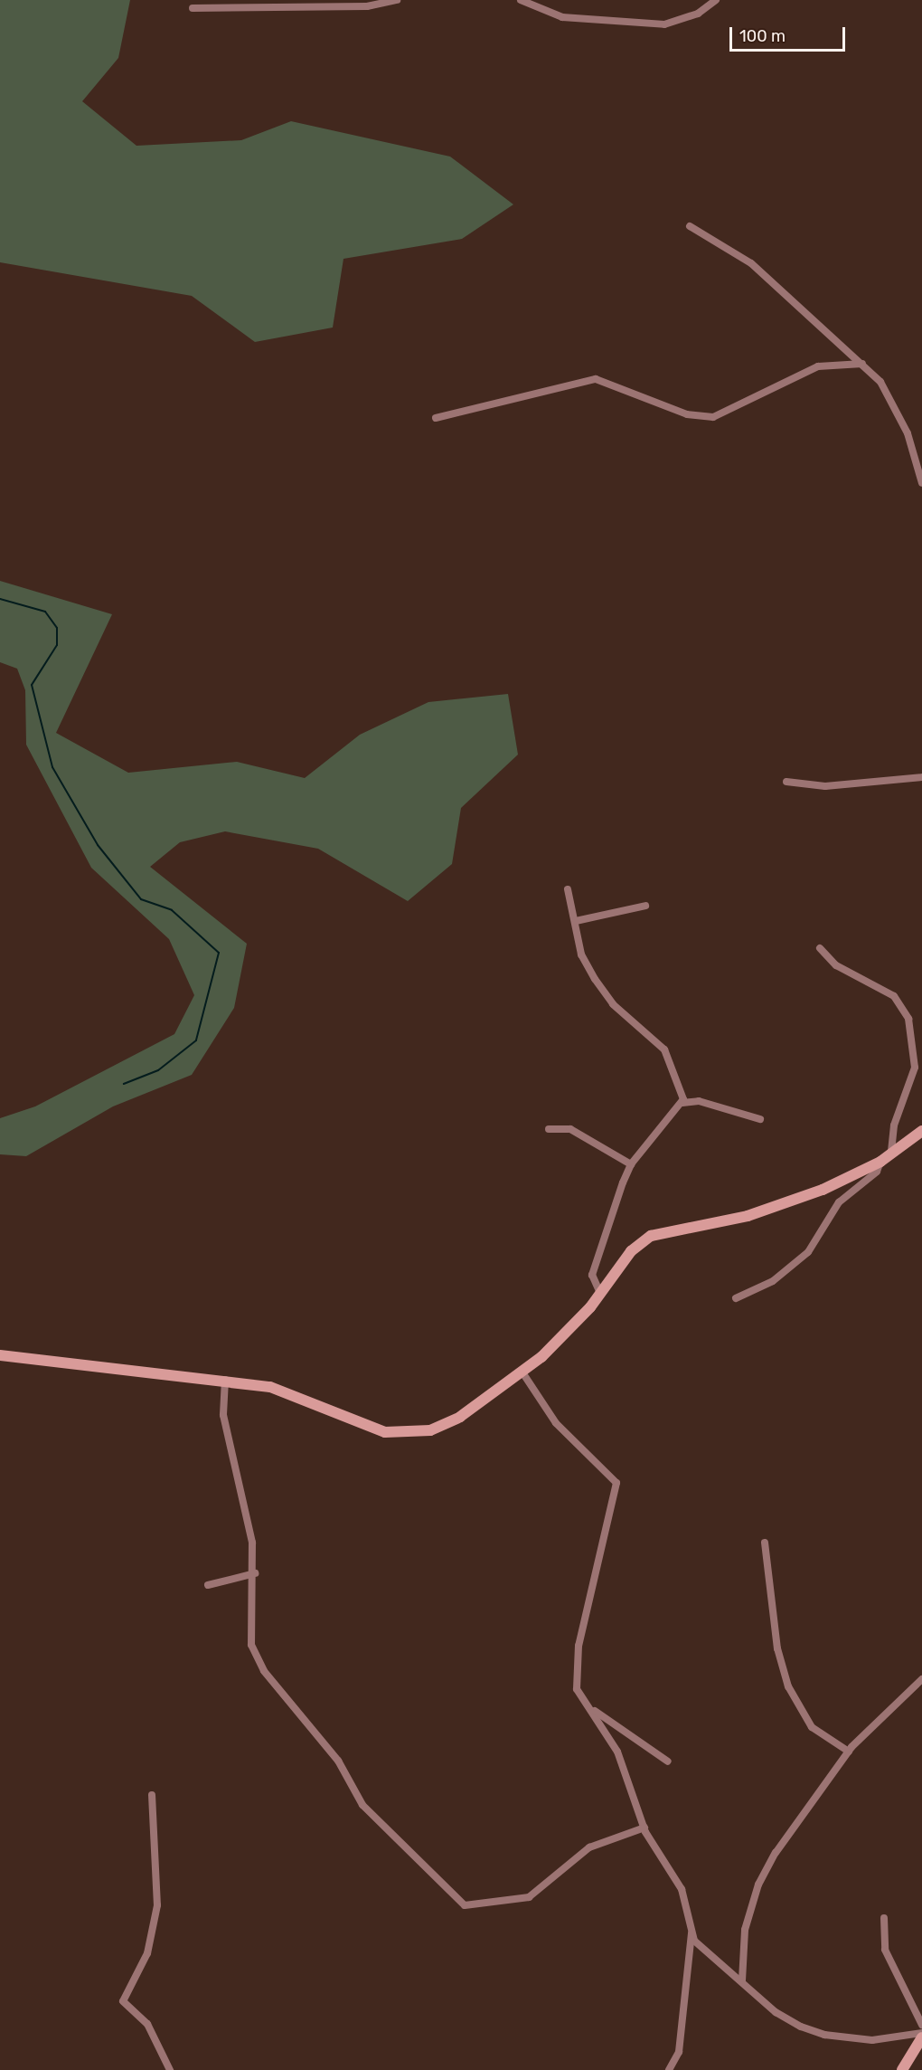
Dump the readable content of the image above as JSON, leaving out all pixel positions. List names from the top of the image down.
{
  "scale_bar": "100 m"
}
